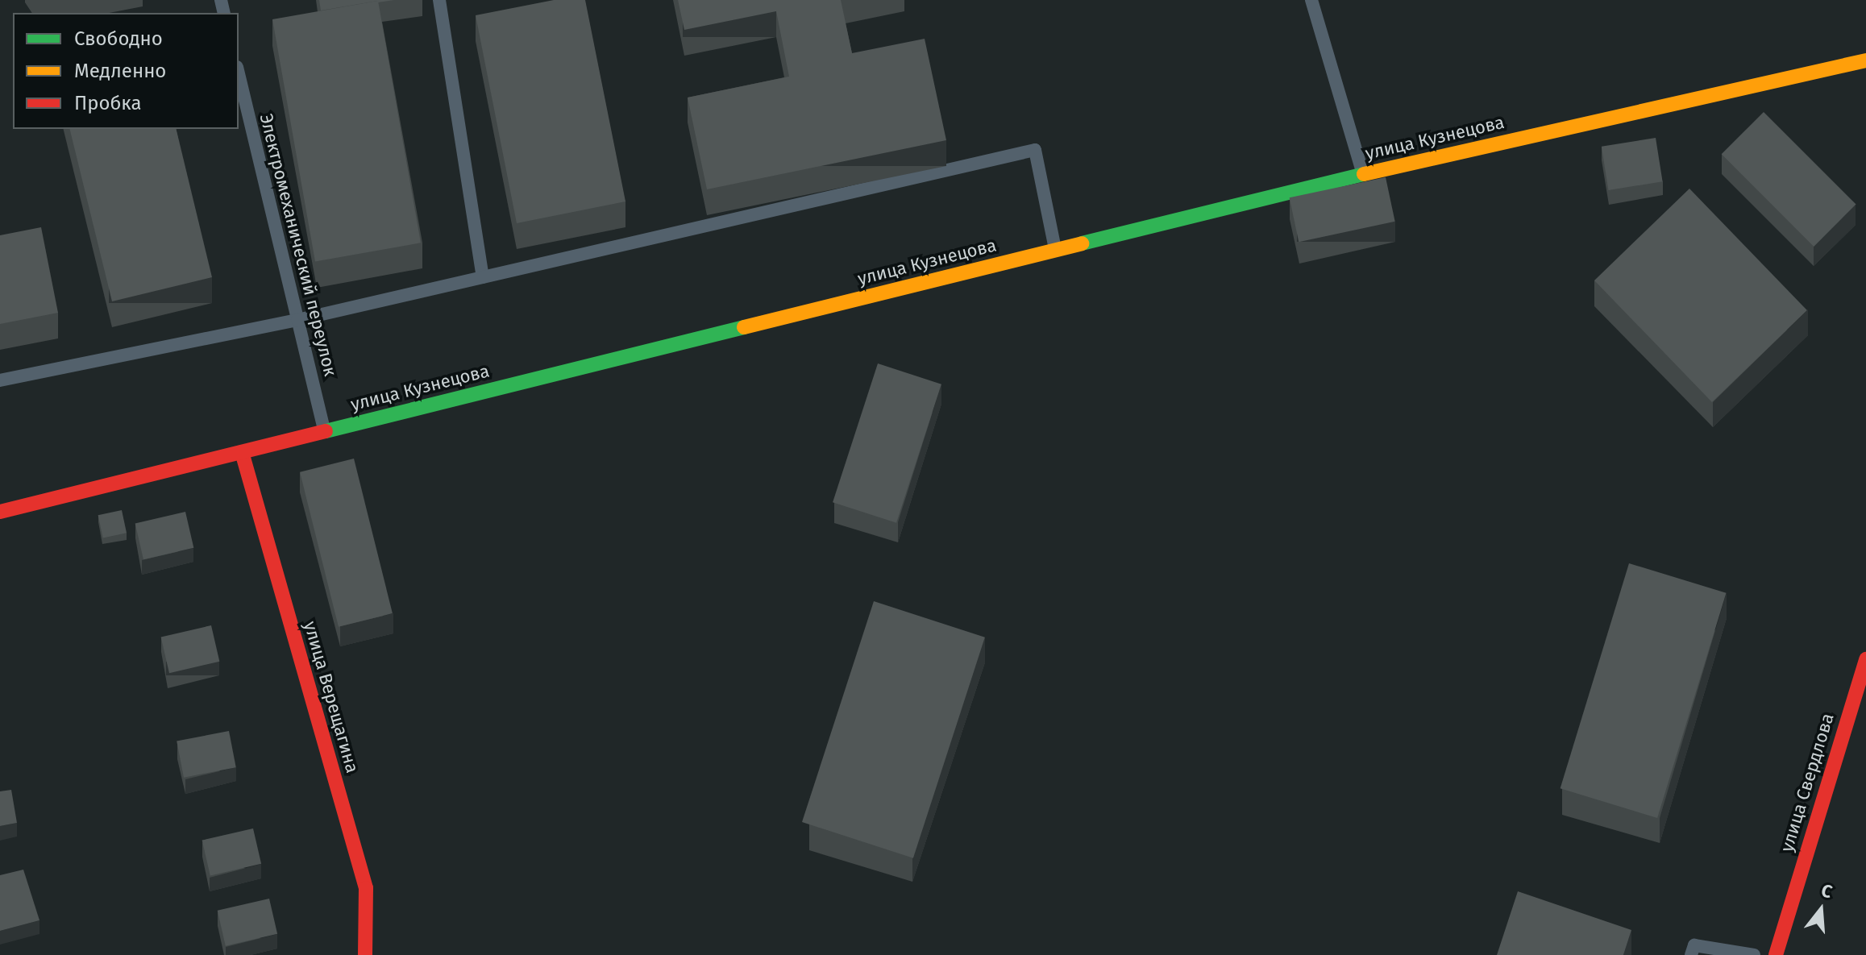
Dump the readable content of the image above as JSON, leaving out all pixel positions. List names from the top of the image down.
{
  "streets": {
    "main road": ["улица Кузнецова", "улица Верещагина", "улица Свердлова"],
    "lane": ["Электромеханический переулок"]
  },
  "crossings": [
    ["улица Кузнецова", "Электромеханический переулок"],
    ["улица Кузнецова", "улица Верещагина"]
  ],
  "legend": ["Свободно", "Медленно", "Пробка"],
  "north": "top"
}
